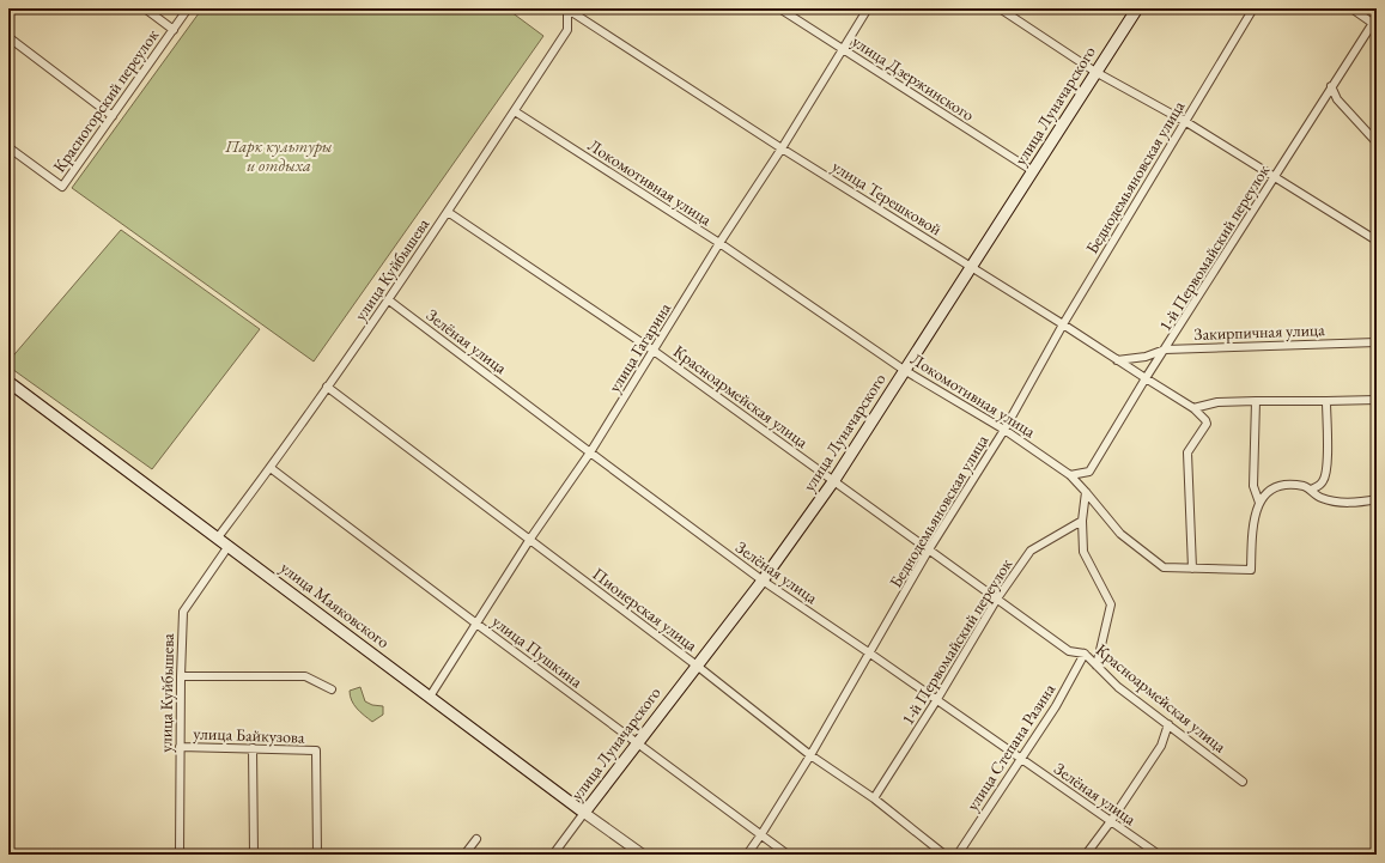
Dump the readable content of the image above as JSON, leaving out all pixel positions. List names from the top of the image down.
{
  "streets": {
    "main road": ["улица Луначарского", "улица Маяковского"],
    "street": [
      "улица Дзержинского",
      "Красногорский переулок",
      "Беднодемьяновская улица",
      "Локомотивная улица",
      "улица Терешковой",
      "1-й Первомайский переулок",
      "улица Куйбышева",
      "Закирпичная улица",
      "Зелёная улица",
      "улица Гагарина",
      "Красноармейская улица",
      "Пионерская улица",
      "улица Пушкина",
      "улица Байкузова",
      "улица Степана Разина"
    ]
  },
  "crossings": [
    ["улица Дзержинского", "улица Луначарского"],
    ["улица Дзержинского", "улица Гагарина"],
    ["улица Луначарского", "Локомотивная улица"],
    ["улица Луначарского", "улица Терешковой"],
    ["улица Луначарского", "Зелёная улица"],
    ["улица Луначарского", "Красноармейская улица"],
    ["улица Луначарского", "улица Маяковского"],
    ["улица Луначарского", "Пионерская улица"],
    ["улица Луначарского", "улица Пушкина"],
    ["Беднодемьяновская улица", "Локомотивная улица"],
    ["Беднодемьяновская улица", "улица Терешковой"],
    ["Беднодемьяновская улица", "Зелёная улица"],
    ["Беднодемьяновская улица", "Красноармейская улица"],
    ["Беднодемьяновская улица", "Пионерская улица"],
    ["Беднодемьяновская улица", "улица Пушкина"],
    ["Локомотивная улица", "1-й Первомайский переулок"],
    ["Локомотивная улица", "улица Куйбышева"],
    ["Локомотивная улица", "улица Гагарина"],
    ["улица Терешковой", "1-й Первомайский переулок"],
    ["улица Терешковой", "улица Куйбышева"],
    ["улица Терешковой", "Закирпичная улица"],
    ["улица Терешковой", "улица Гагарина"],
    ["1-й Первомайский переулок", "Закирпичная улица"],
    ["1-й Первомайский переулок", "Зелёная улица"],
    ["1-й Первомайский переулок", "Красноармейская улица"],
    ["1-й Первомайский переулок", "Пионерская улица"],
    ["улица Куйбышева", "Зелёная улица"],
    ["улица Куйбышева", "Красноармейская улица"],
    ["улица Куйбышева", "улица Маяковского"],
    ["улица Куйбышева", "Пионерская улица"],
    ["улица Куйбышева", "улица Пушкина"],
    ["улица Куйбышева", "улица Байкузова"],
    ["Зелёная улица", "улица Гагарина"],
    ["Зелёная улица", "улица Степана Разина"],
    ["улица Гагарина", "Красноармейская улица"],
    ["улица Гагарина", "улица Маяковского"],
    ["улица Гагарина", "Пионерская улица"],
    ["улица Гагарина", "улица Пушкина"],
    ["Красноармейская улица", "улица Степана Разина"]
  ],
  "parks": ["Парк культуры и отдыха"]
}
